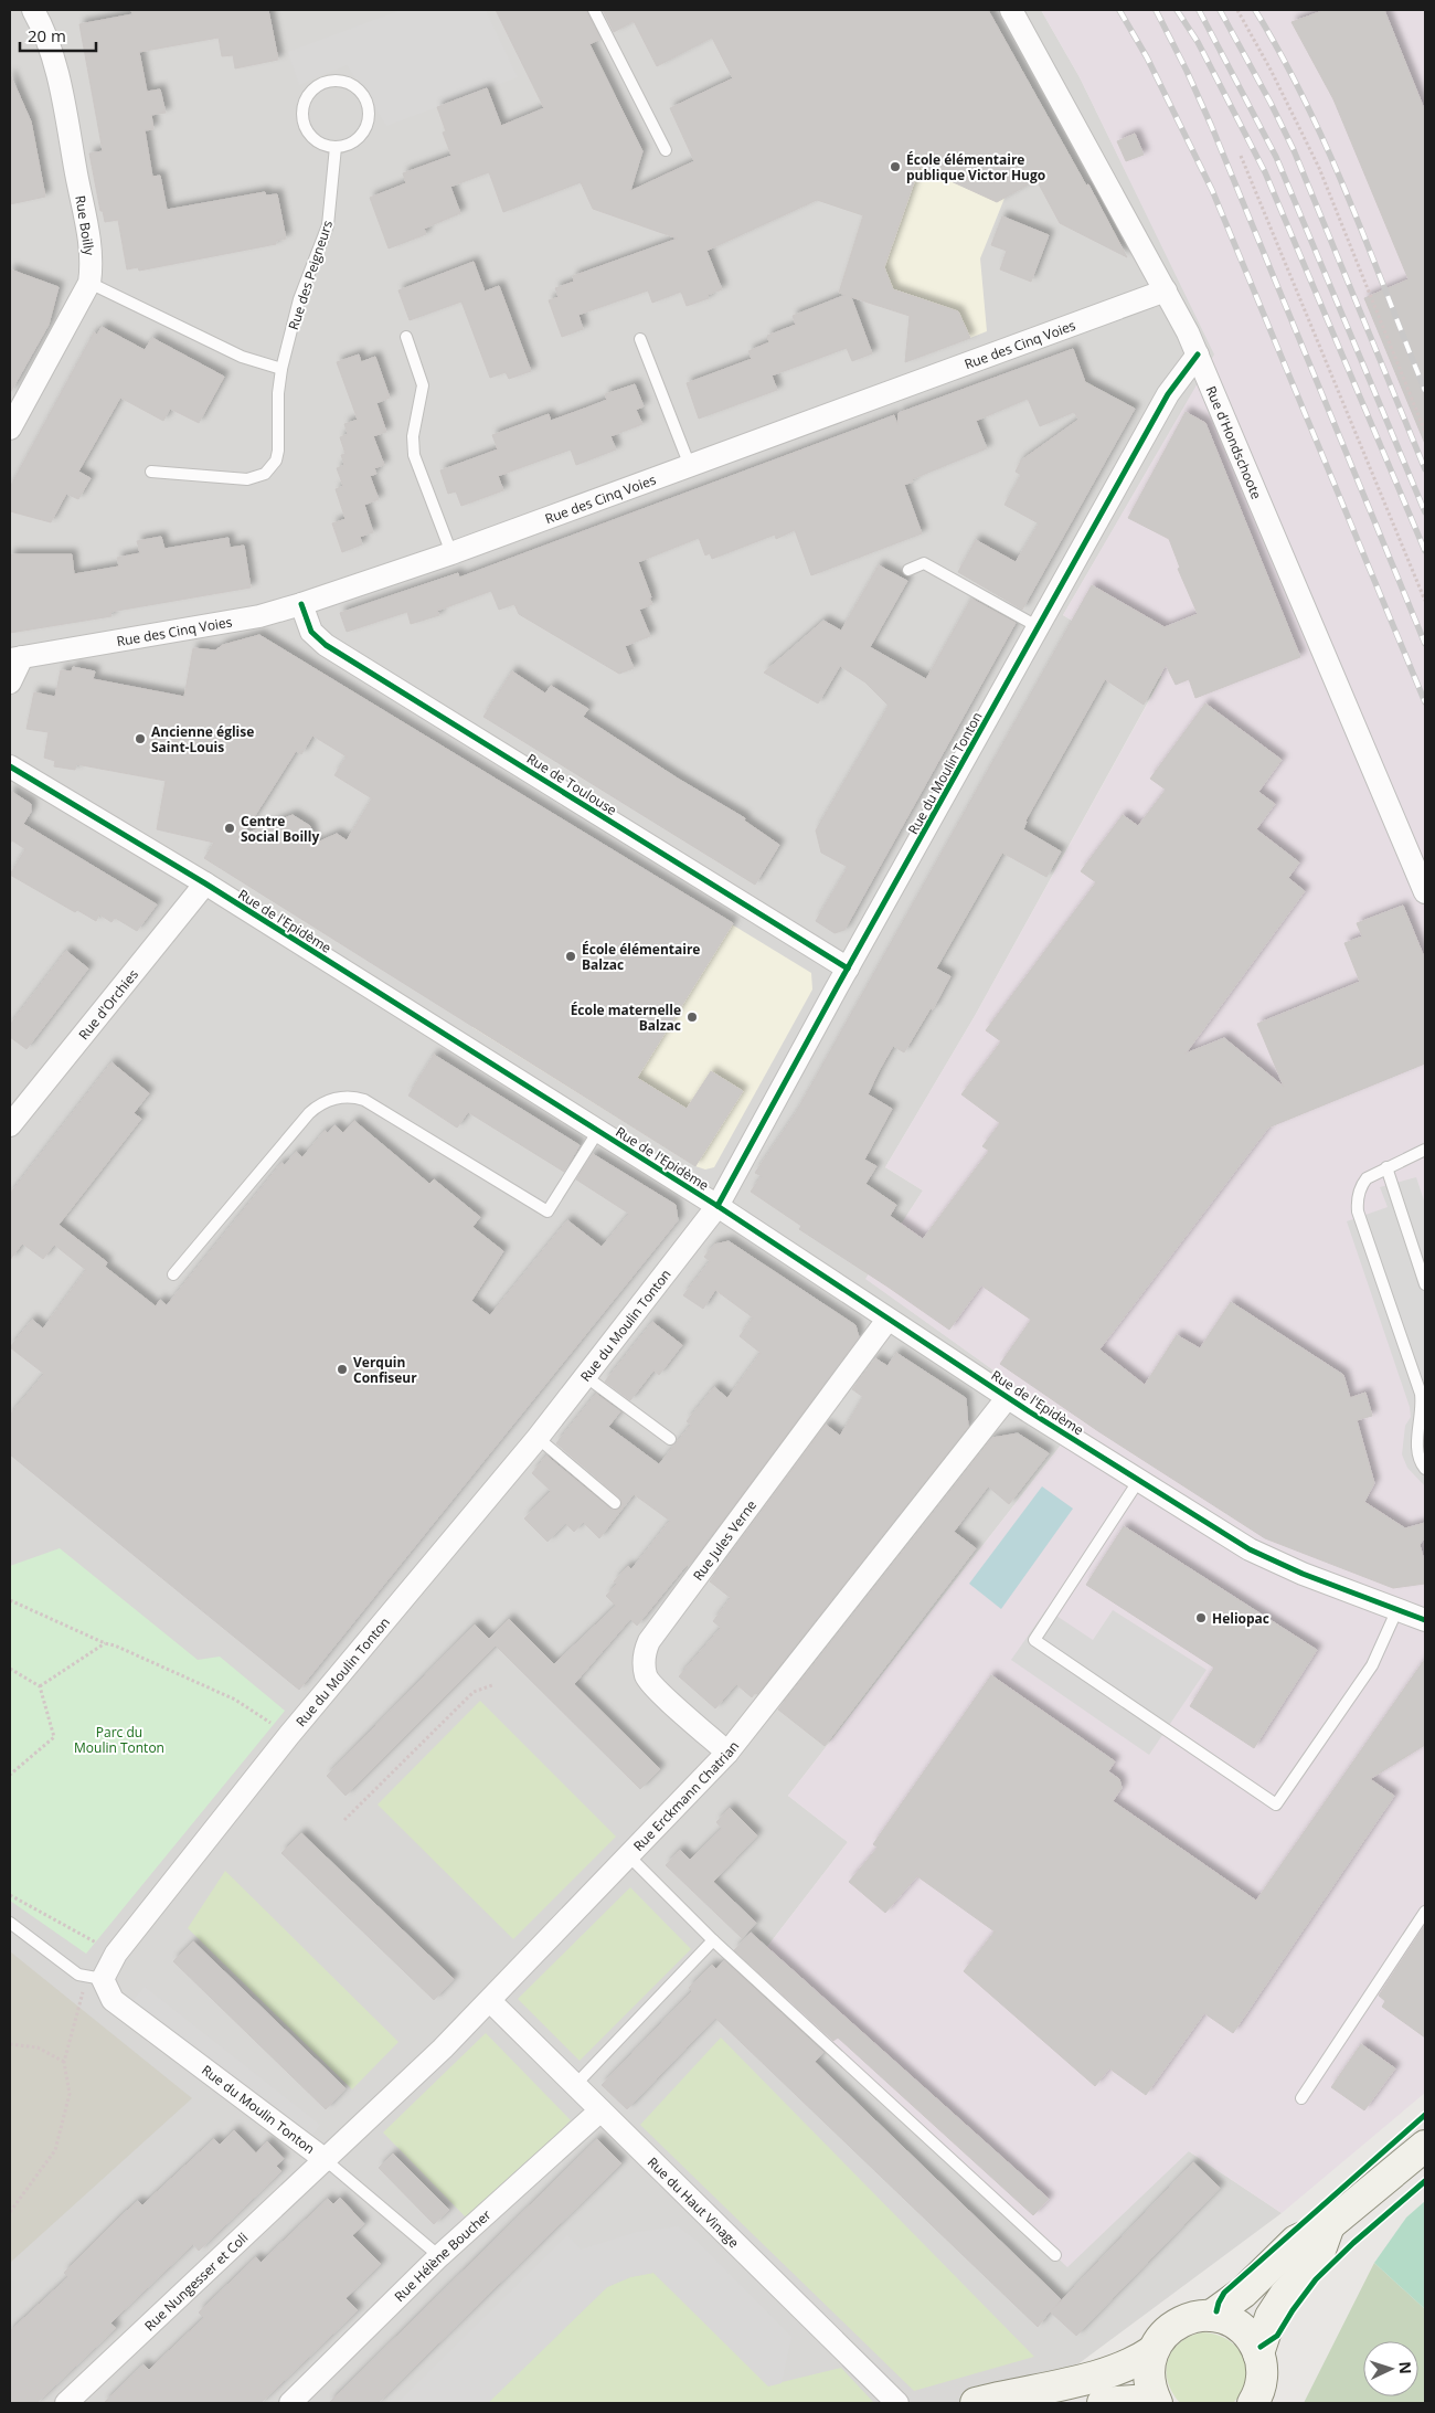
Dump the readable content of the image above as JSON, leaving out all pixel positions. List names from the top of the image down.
{
  "streets": {
    "street": [
      "Rue Boilly",
      "Rue des Cinq Voies",
      "Rue d'Hondschoote",
      "Rue du Moulin Tonton",
      "Rue de Toulouse",
      "Rue de l'Epidème",
      "Rue d'Orchies",
      "Rue Jules Verne",
      "Rue Erckmann Chatrian",
      "Rue du Haut Vinage",
      "Rue Hélène Boucher",
      "Rue Nungesser et Coli"
    ],
    "lane": ["Rue des Peigneurs"]
  },
  "crossings": [
    ["Rue des Cinq Voies", "Rue d'Hondschoote"],
    ["Rue des Cinq Voies", "Rue de Toulouse"],
    ["Rue d'Hondschoote", "Rue du Moulin Tonton"],
    ["Rue du Moulin Tonton", "Rue de Toulouse"],
    ["Rue du Moulin Tonton", "Rue de l'Epidème"],
    ["Rue du Moulin Tonton", "Rue Erckmann Chatrian"],
    ["Rue du Moulin Tonton", "Rue Nungesser et Coli"],
    ["Rue de l'Epidème", "Rue d'Orchies"],
    ["Rue de l'Epidème", "Rue Jules Verne"],
    ["Rue de l'Epidème", "Rue Erckmann Chatrian"],
    ["Rue Jules Verne", "Rue Erckmann Chatrian"],
    ["Rue Erckmann Chatrian", "Rue du Haut Vinage"],
    ["Rue Erckmann Chatrian", "Rue Nungesser et Coli"],
    ["Rue du Haut Vinage", "Rue Hélène Boucher"]
  ],
  "parks": ["Parc du Moulin Tonton"],
  "places": [
    "École élémentaire publique Victor Hugo",
    "Ancienne église Saint-Louis",
    "Centre Social Boilly",
    "École élémentaire Balzac",
    "École maternelle Balzac",
    "Verquin Confiseur",
    "Heliopac"
  ],
  "scale_bar": "20 m",
  "north": "right"
}
